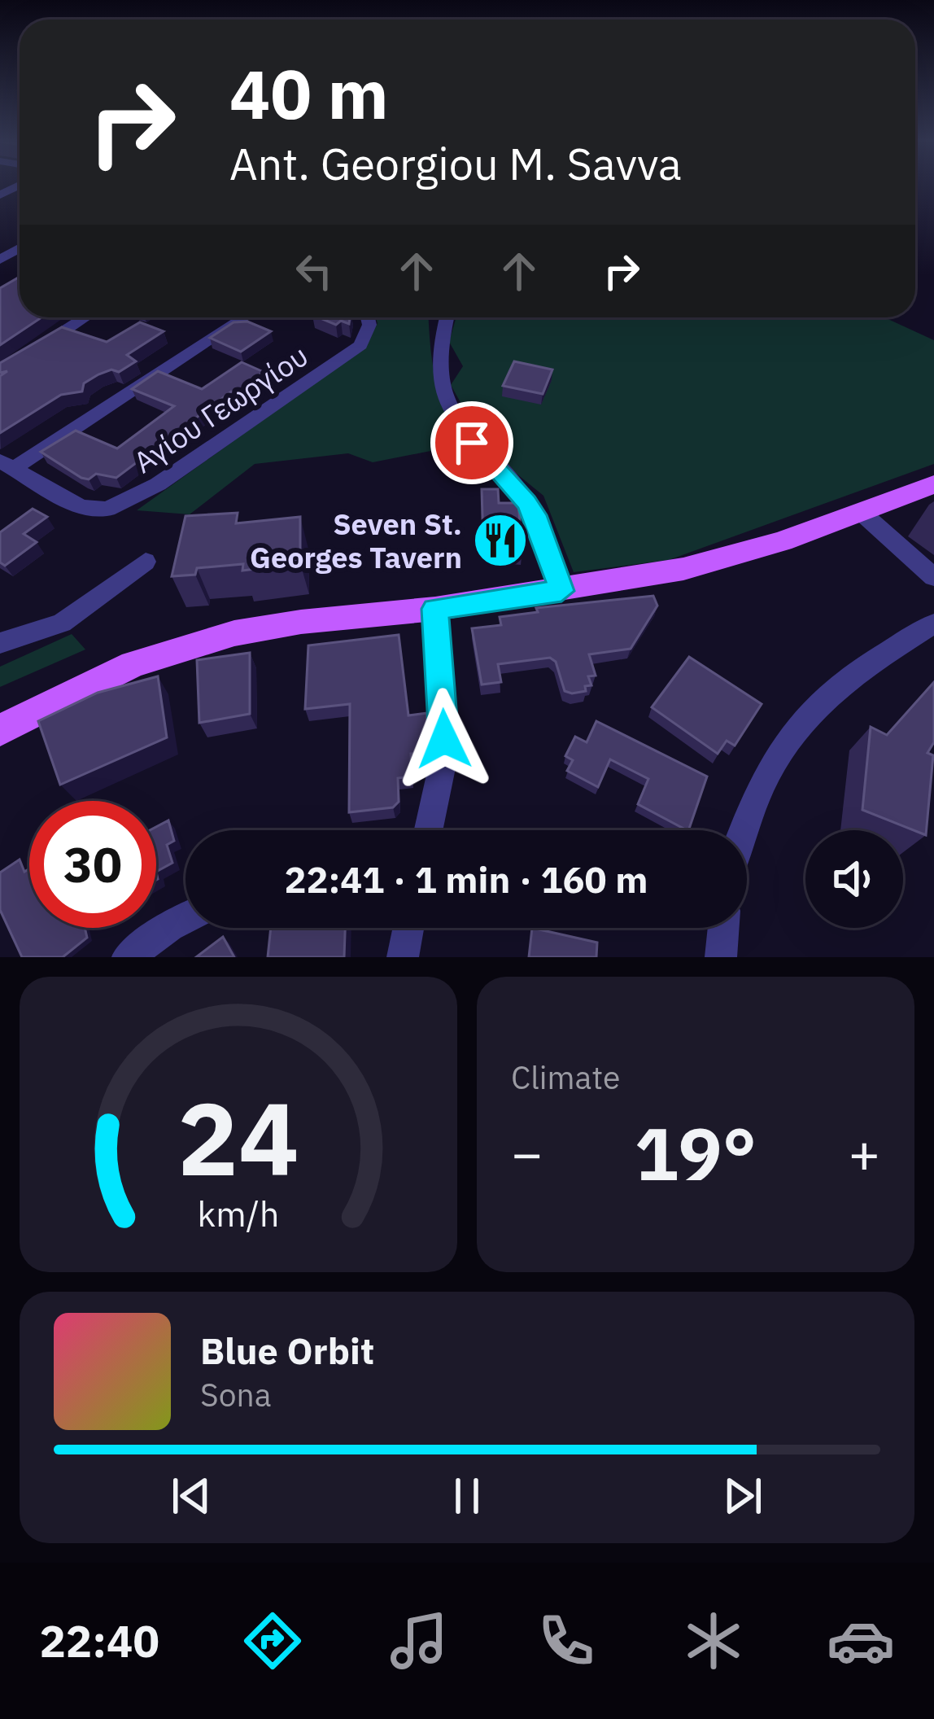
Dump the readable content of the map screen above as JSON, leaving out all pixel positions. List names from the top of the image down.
{
  "streets": {
    "street": ["Αγίου Γεωργίου"]
  },
  "places": {
    "restaurant": ["Seven St. Georges Tavern"]
  },
  "page": {
    "turn": ["40 m", "Ant. Georgiou M. Savva"],
    "limit": "30",
    "trip": "22:41 · 1 min · 160 m",
    "tile": "Climate",
    "heat": ["−", "19°", "+"],
    "song": ["Blue Orbit", "Sona"],
    "tabs": "22:40",
    "gauge": ["24", "km/h"]
  }
}
